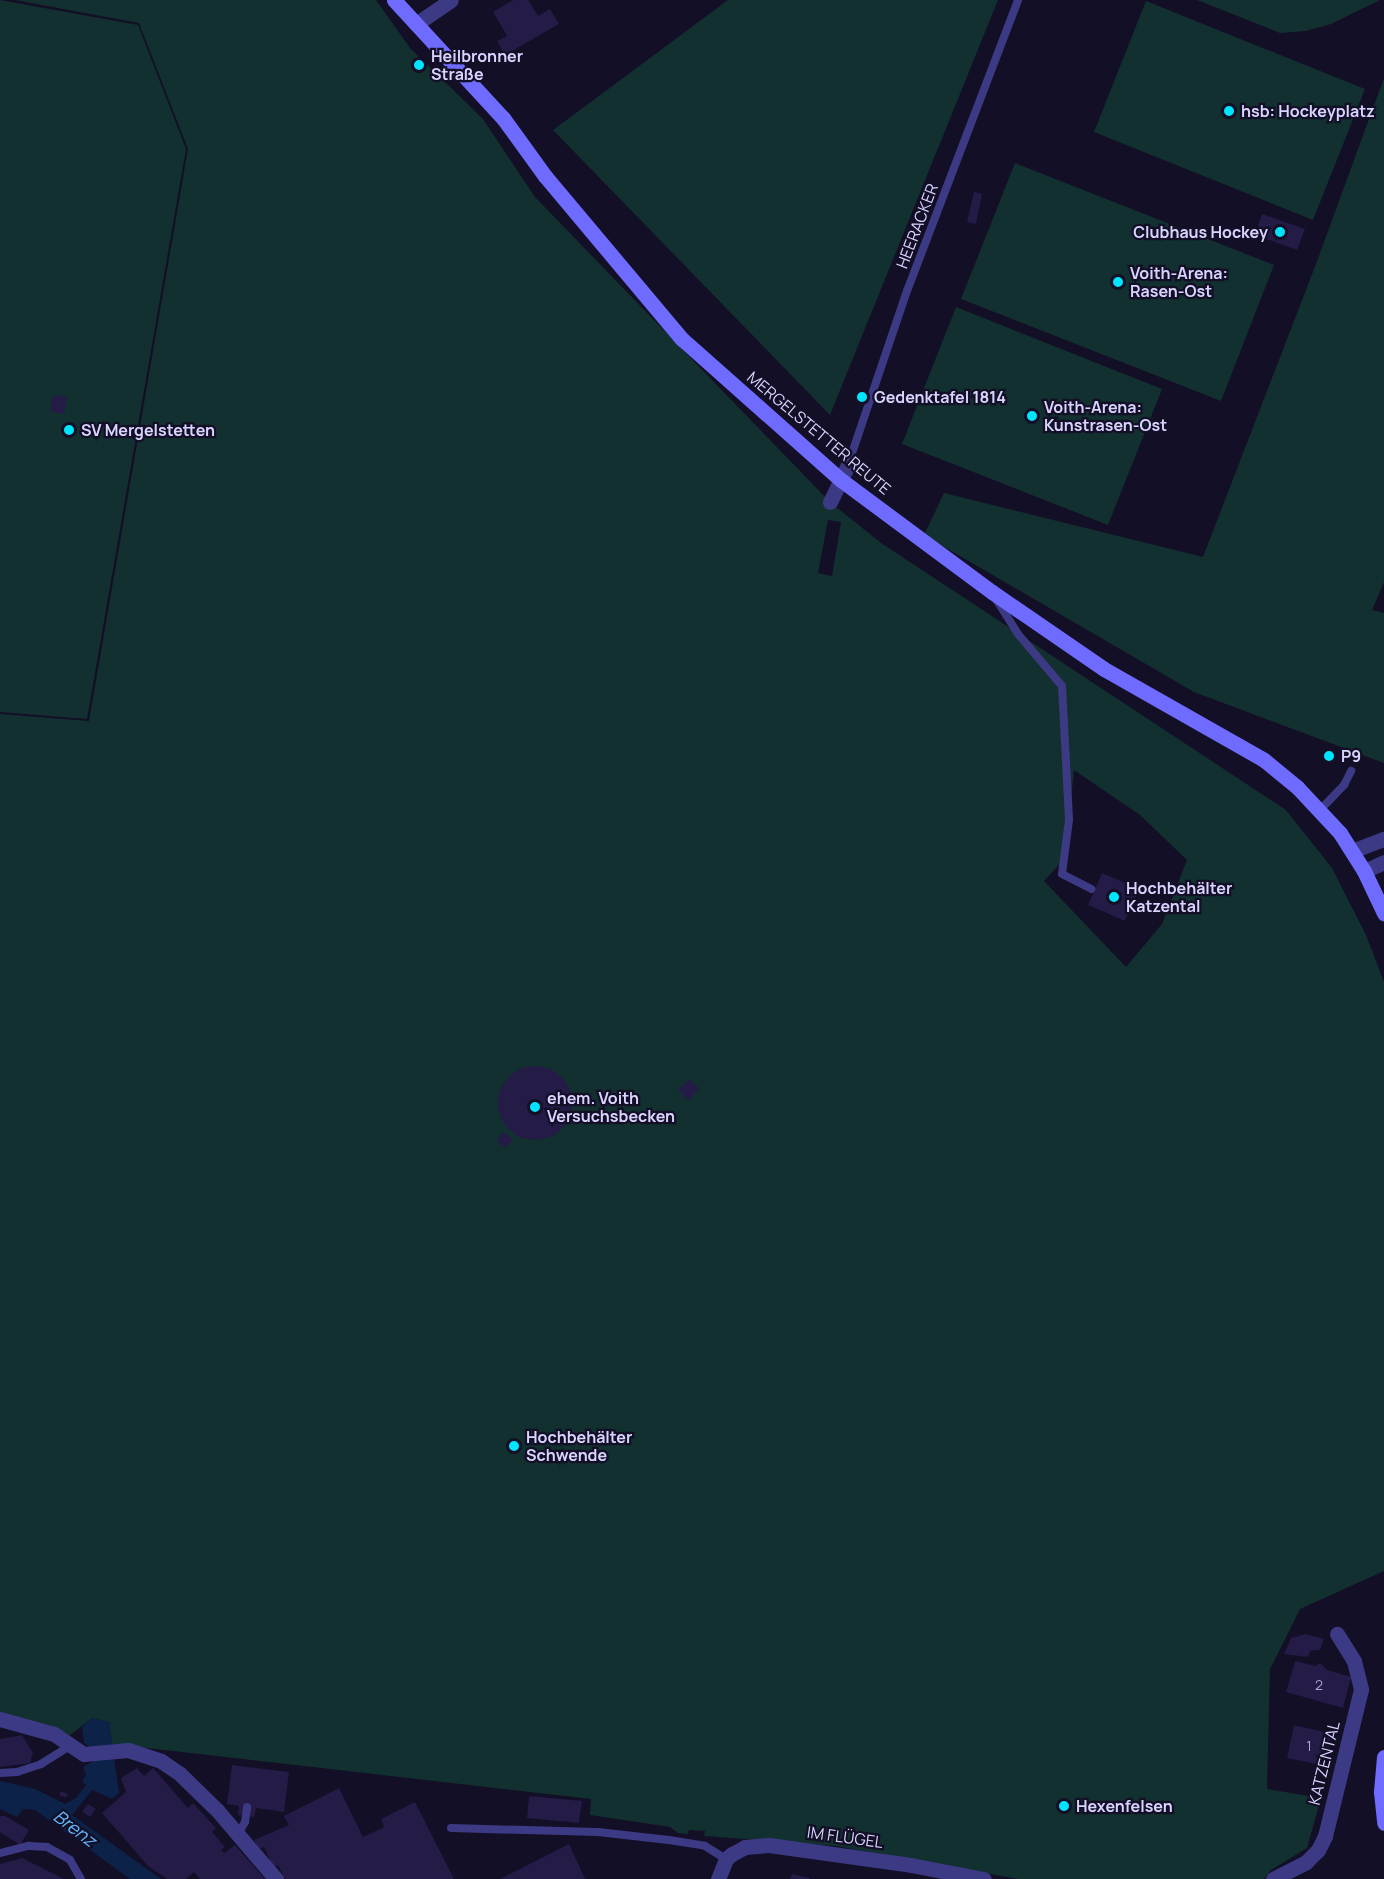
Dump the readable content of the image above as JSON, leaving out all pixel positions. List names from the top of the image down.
{
  "streets": {
    "street": ["MERGELSTETTER REUTE", "KATZENTAL", "IM FLÜGEL"],
    "lane": ["HEERACKER"]
  },
  "water": ["Brenz"],
  "places": [
    "Heilbronner Straße",
    "hsb: Hockeyplatz",
    "Clubhaus Hockey",
    "Voith-Arena: Rasen-Ost",
    "Gedenktafel 1814",
    "Voith-Arena: Kunstrasen-Ost",
    "SV Mergelstetten",
    "P9",
    "Hochbehälter Katzental",
    "ehem. Voith Versuchsbecken",
    "Hochbehälter Schwende",
    "Hexenfelsen"
  ],
  "house_numbers": ["2", "1"]
}
